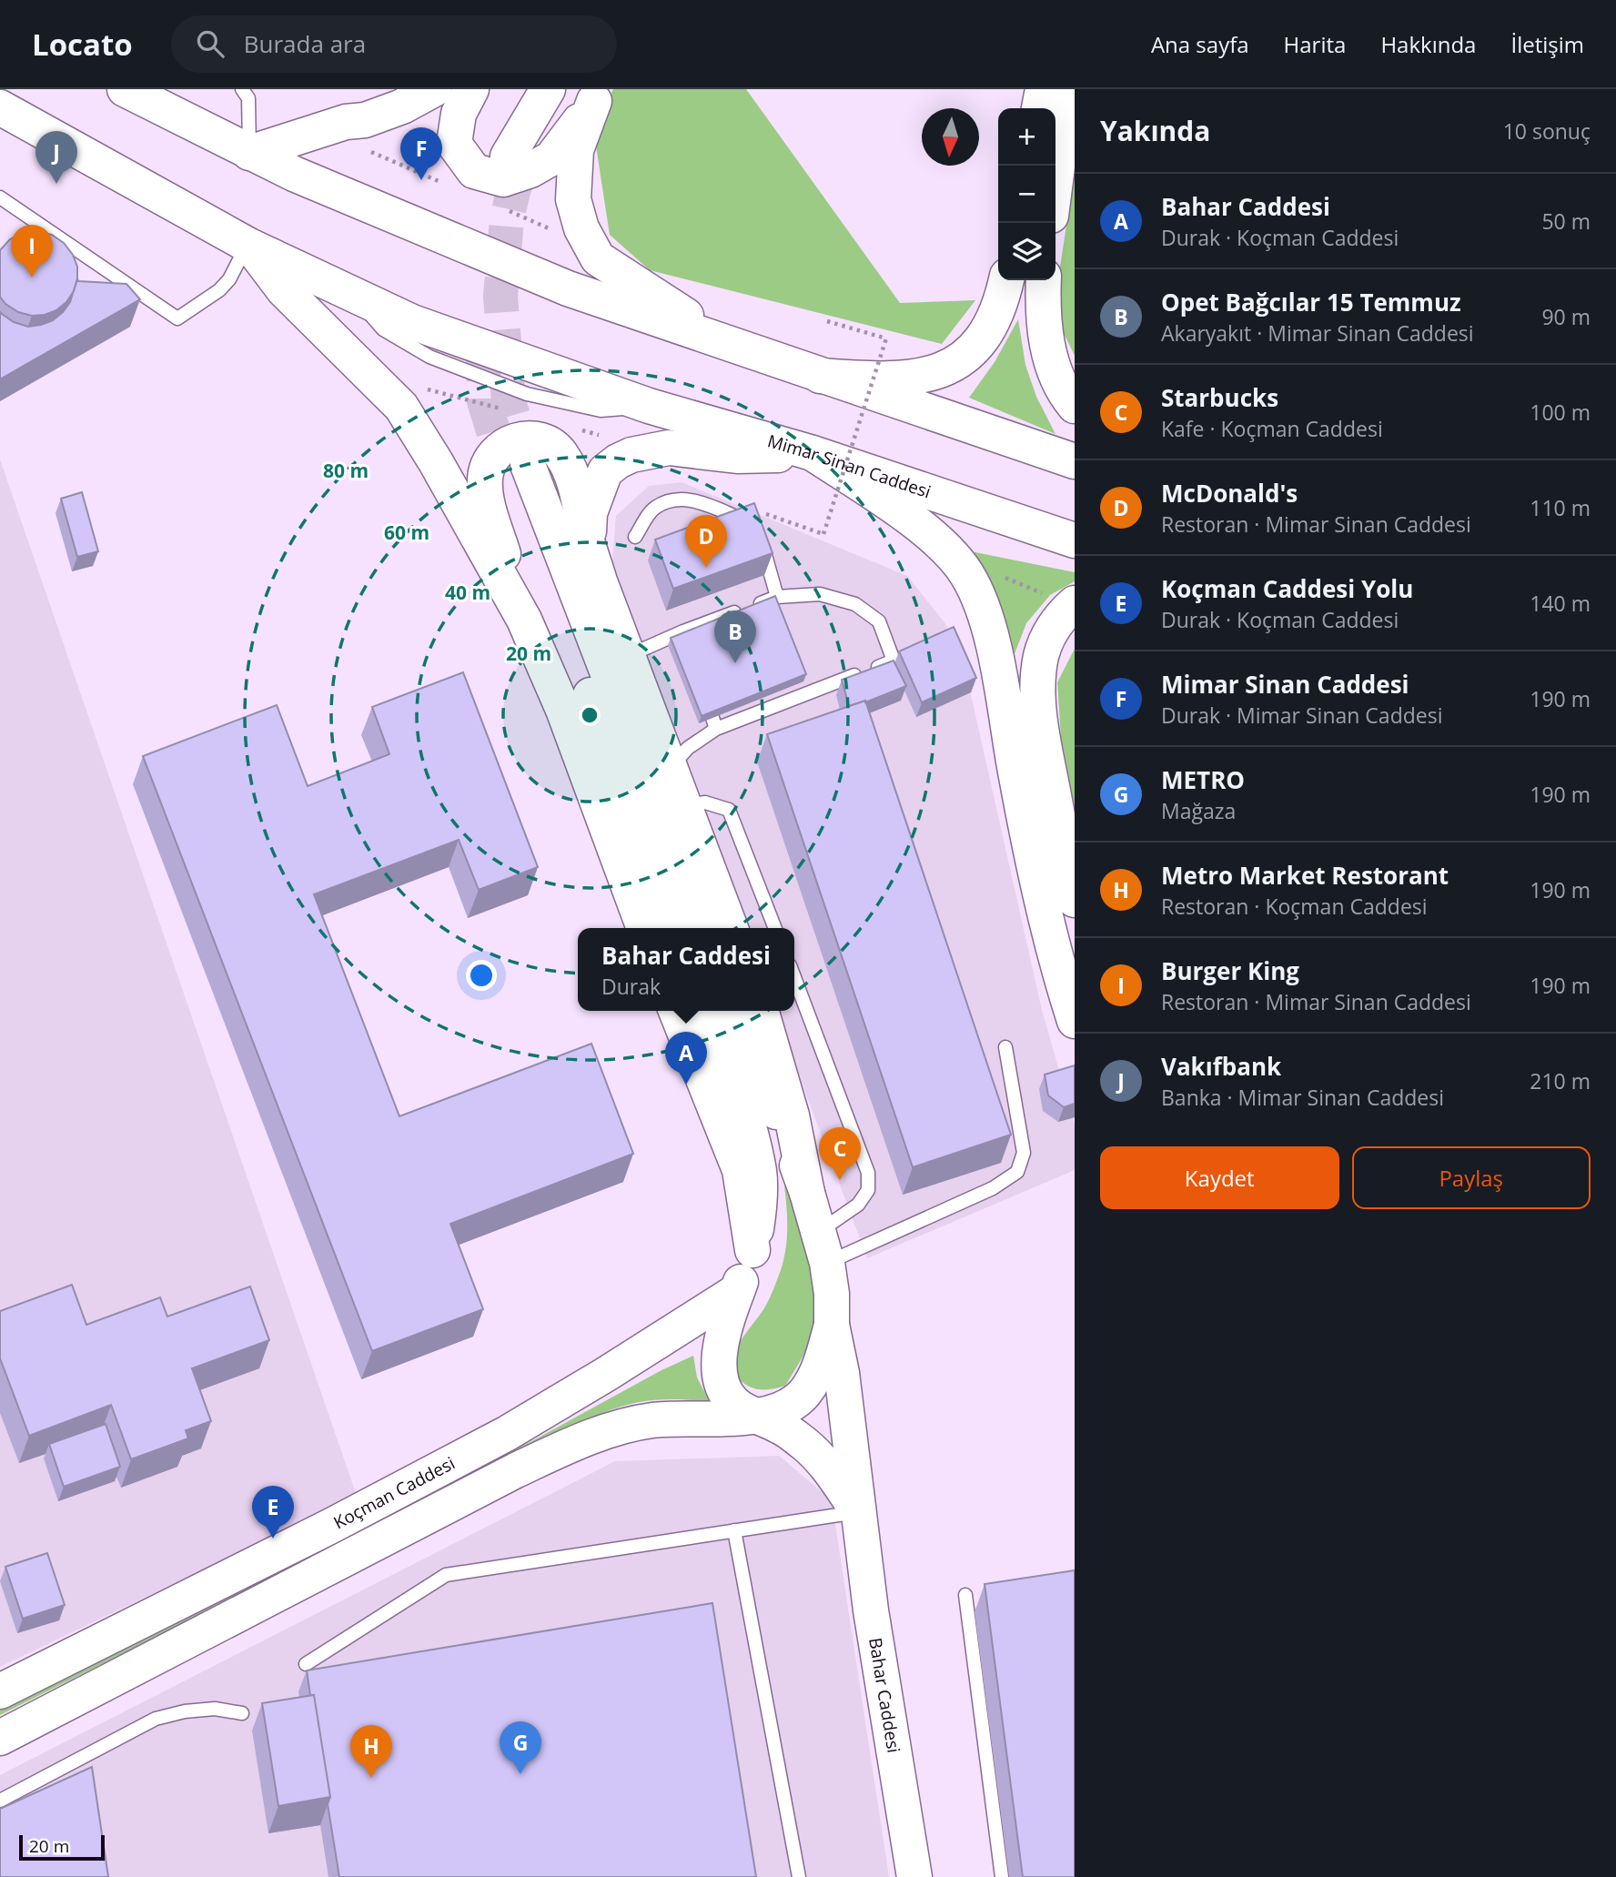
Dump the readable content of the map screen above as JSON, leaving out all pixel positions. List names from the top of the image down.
{
  "streets": {
    "main road": ["Mimar Sinan Caddesi", "Koçman Caddesi", "Bahar Caddesi"]
  },
  "scale_bar": "20 m",
  "north": "bottom",
  "page": {
    "header": "Locato",
    "search": "Burada ara",
    "nav": [
      "Ana sayfa",
      "Harita",
      "Hakkında",
      "İletişim"
    ],
    "heading": ["Yakında", "10 sonuç"],
    "map_buttons": ["+", "−"],
    "pins": [
      "F",
      "J",
      "I",
      "D",
      "B",
      "A",
      "C",
      "E",
      "G",
      "H"
    ],
    "list": [
      {
        "mark": "A",
        "name": "Bahar Caddesi",
        "note": "Durak · Koçman Caddesi",
        "value": "50 m"
      },
      {
        "mark": "B",
        "name": "Opet Bağcılar 15 Temmuz",
        "note": "Akaryakıt · Mimar Sinan Caddesi",
        "value": "90 m"
      },
      {
        "mark": "C",
        "name": "Starbucks",
        "note": "Kafe · Koçman Caddesi",
        "value": "100 m"
      },
      {
        "mark": "D",
        "name": "McDonald's",
        "note": "Restoran · Mimar Sinan Caddesi",
        "value": "110 m"
      },
      {
        "mark": "E",
        "name": "Koçman Caddesi Yolu",
        "note": "Durak · Koçman Caddesi",
        "value": "140 m"
      },
      {
        "mark": "F",
        "name": "Mimar Sinan Caddesi",
        "note": "Durak · Mimar Sinan Caddesi",
        "value": "190 m"
      },
      {
        "mark": "G",
        "name": "METRO",
        "note": "Mağaza",
        "value": "190 m"
      },
      {
        "mark": "H",
        "name": "Metro Market Restorant",
        "note": "Restoran · Koçman Caddesi",
        "value": "190 m"
      },
      {
        "mark": "I",
        "name": "Burger King",
        "note": "Restoran · Mimar Sinan Caddesi",
        "value": "190 m"
      },
      {
        "mark": "J",
        "name": "Vakıfbank",
        "note": "Banka · Mimar Sinan Caddesi",
        "value": "210 m"
      }
    ],
    "popup": ["Bahar Caddesi", "Durak"],
    "buttons": ["Kaydet", "Paylaş"],
    "scale": "20 m"
  },
  "rings": [
    "80 m",
    "60 m",
    "40 m",
    "20 m"
  ]
}
